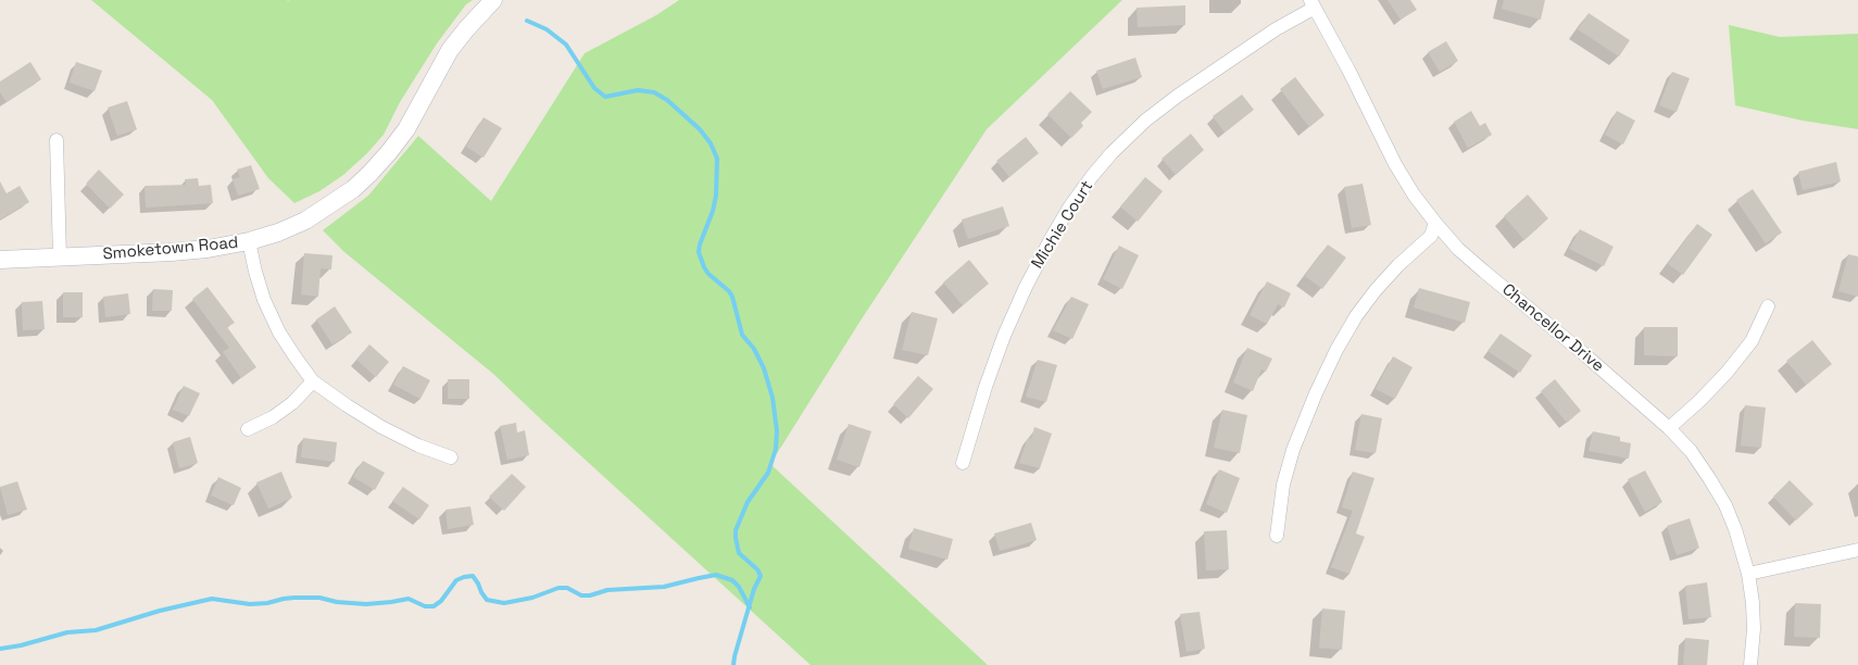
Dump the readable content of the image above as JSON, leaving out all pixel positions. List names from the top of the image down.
{
  "streets": {
    "main road": ["Smoketown Road"],
    "street": ["Michie Court", "Chancellor Drive"]
  },
  "crossings": [
    ["Michie Court", "Chancellor Drive"]
  ]
}
